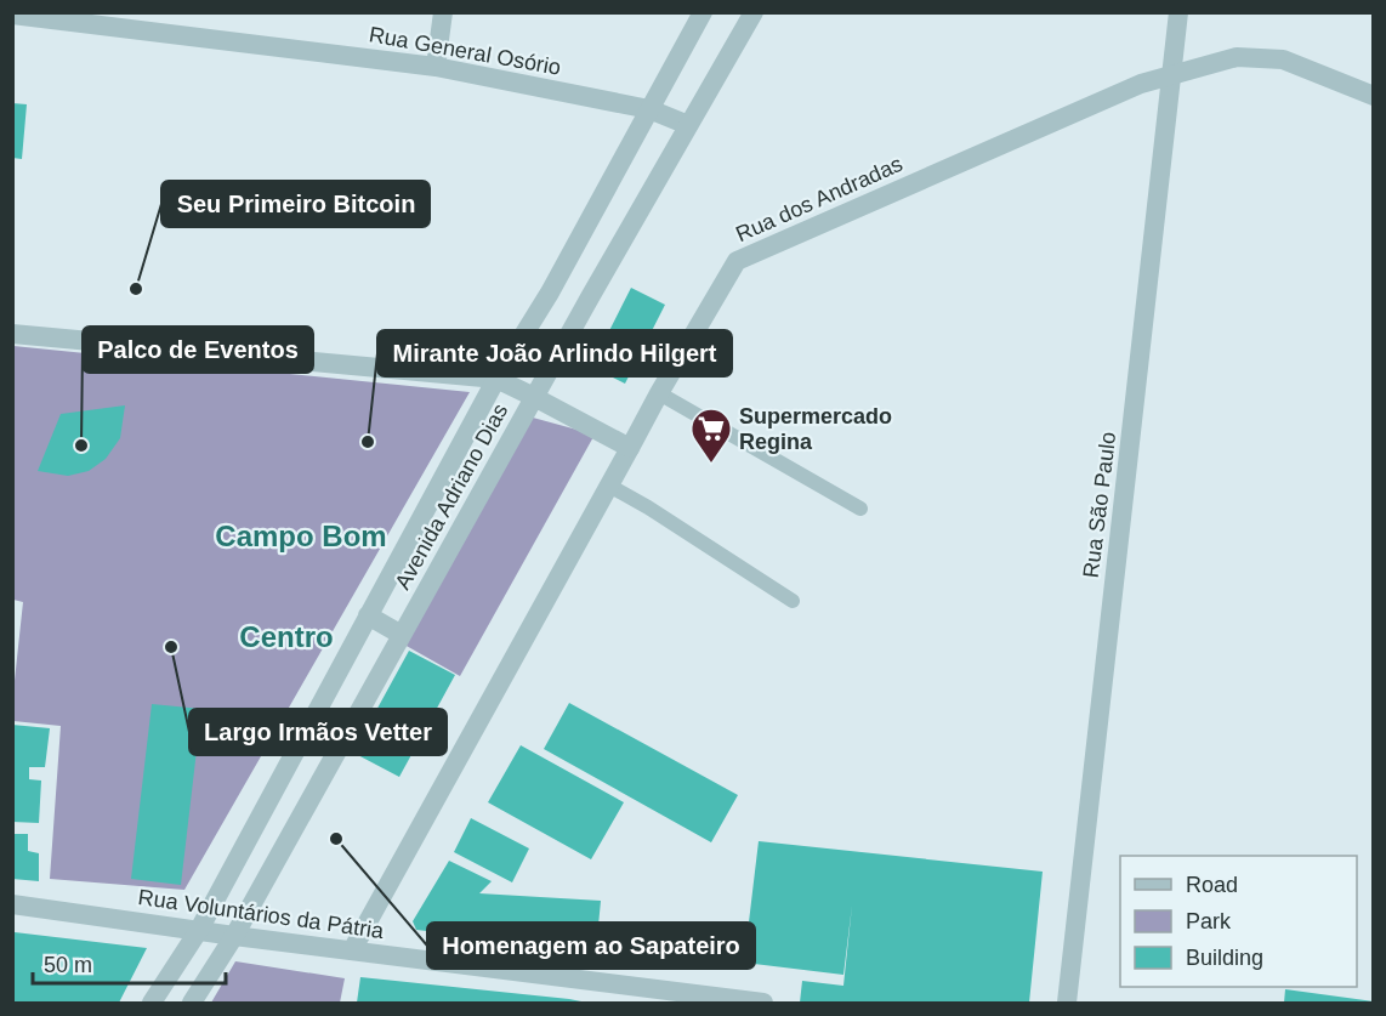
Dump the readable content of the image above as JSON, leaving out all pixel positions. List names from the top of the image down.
{
  "streets": {
    "street": [
      "Rua General Osório",
      "Rua dos Andradas",
      "Avenida Adriano Dias",
      "Rua São Paulo",
      "Rua Voluntários da Pátria"
    ]
  },
  "crossings": [
    ["Rua General Osório", "Avenida Adriano Dias"],
    ["Rua dos Andradas", "Rua São Paulo"],
    ["Rua dos Andradas", "Rua Voluntários da Pátria"],
    ["Avenida Adriano Dias", "Rua Voluntários da Pátria"]
  ],
  "districts": ["Campo Bom", "Centro"],
  "places": {
    "other": [
      "Seu Primeiro Bitcoin",
      "Mirante João Arlindo Hilgert",
      "Palco de Eventos",
      "Largo Irmãos Vetter",
      "Homenagem ao Sapateiro"
    ],
    "supermarket": ["Supermercado Regina"]
  },
  "legend": ["Road", "Park", "Building"],
  "scale_bar": "50 m"
}
